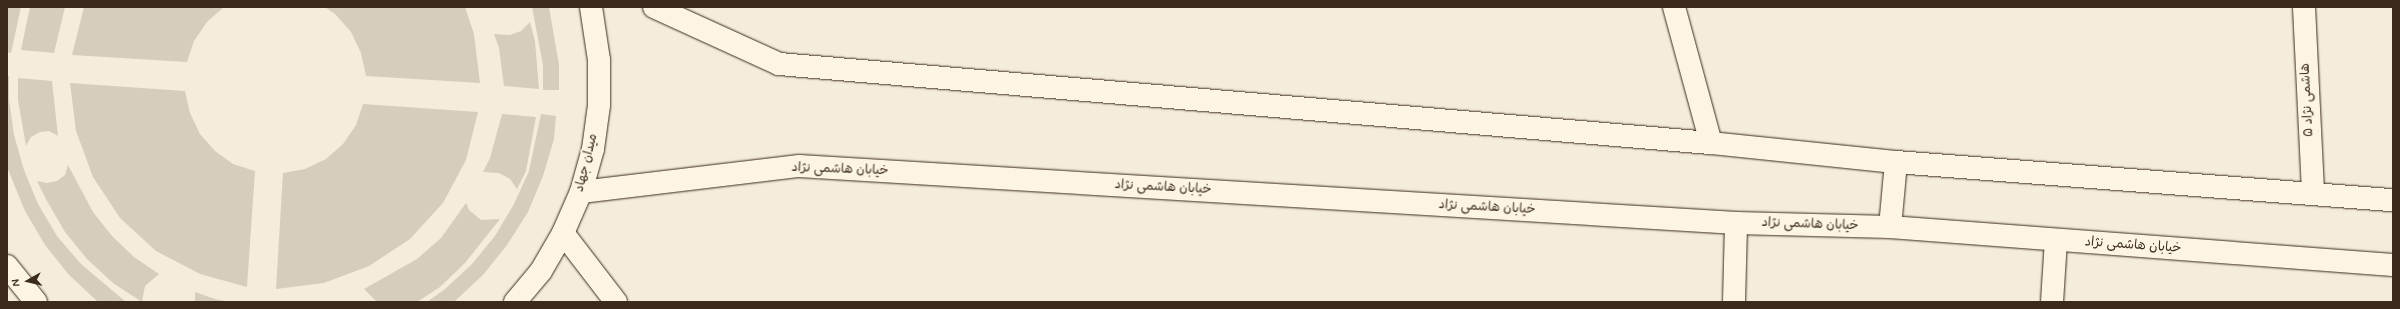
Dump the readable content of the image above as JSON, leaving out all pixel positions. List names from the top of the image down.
{
  "streets": {
    "street": ["هاشمی نژاد ۵", "میدان جهاد", "خیابان هاشمی نژاد"]
  },
  "crossings": [
    ["میدان جهاد", "خیابان هاشمی نژاد"]
  ],
  "north": "left"
}
